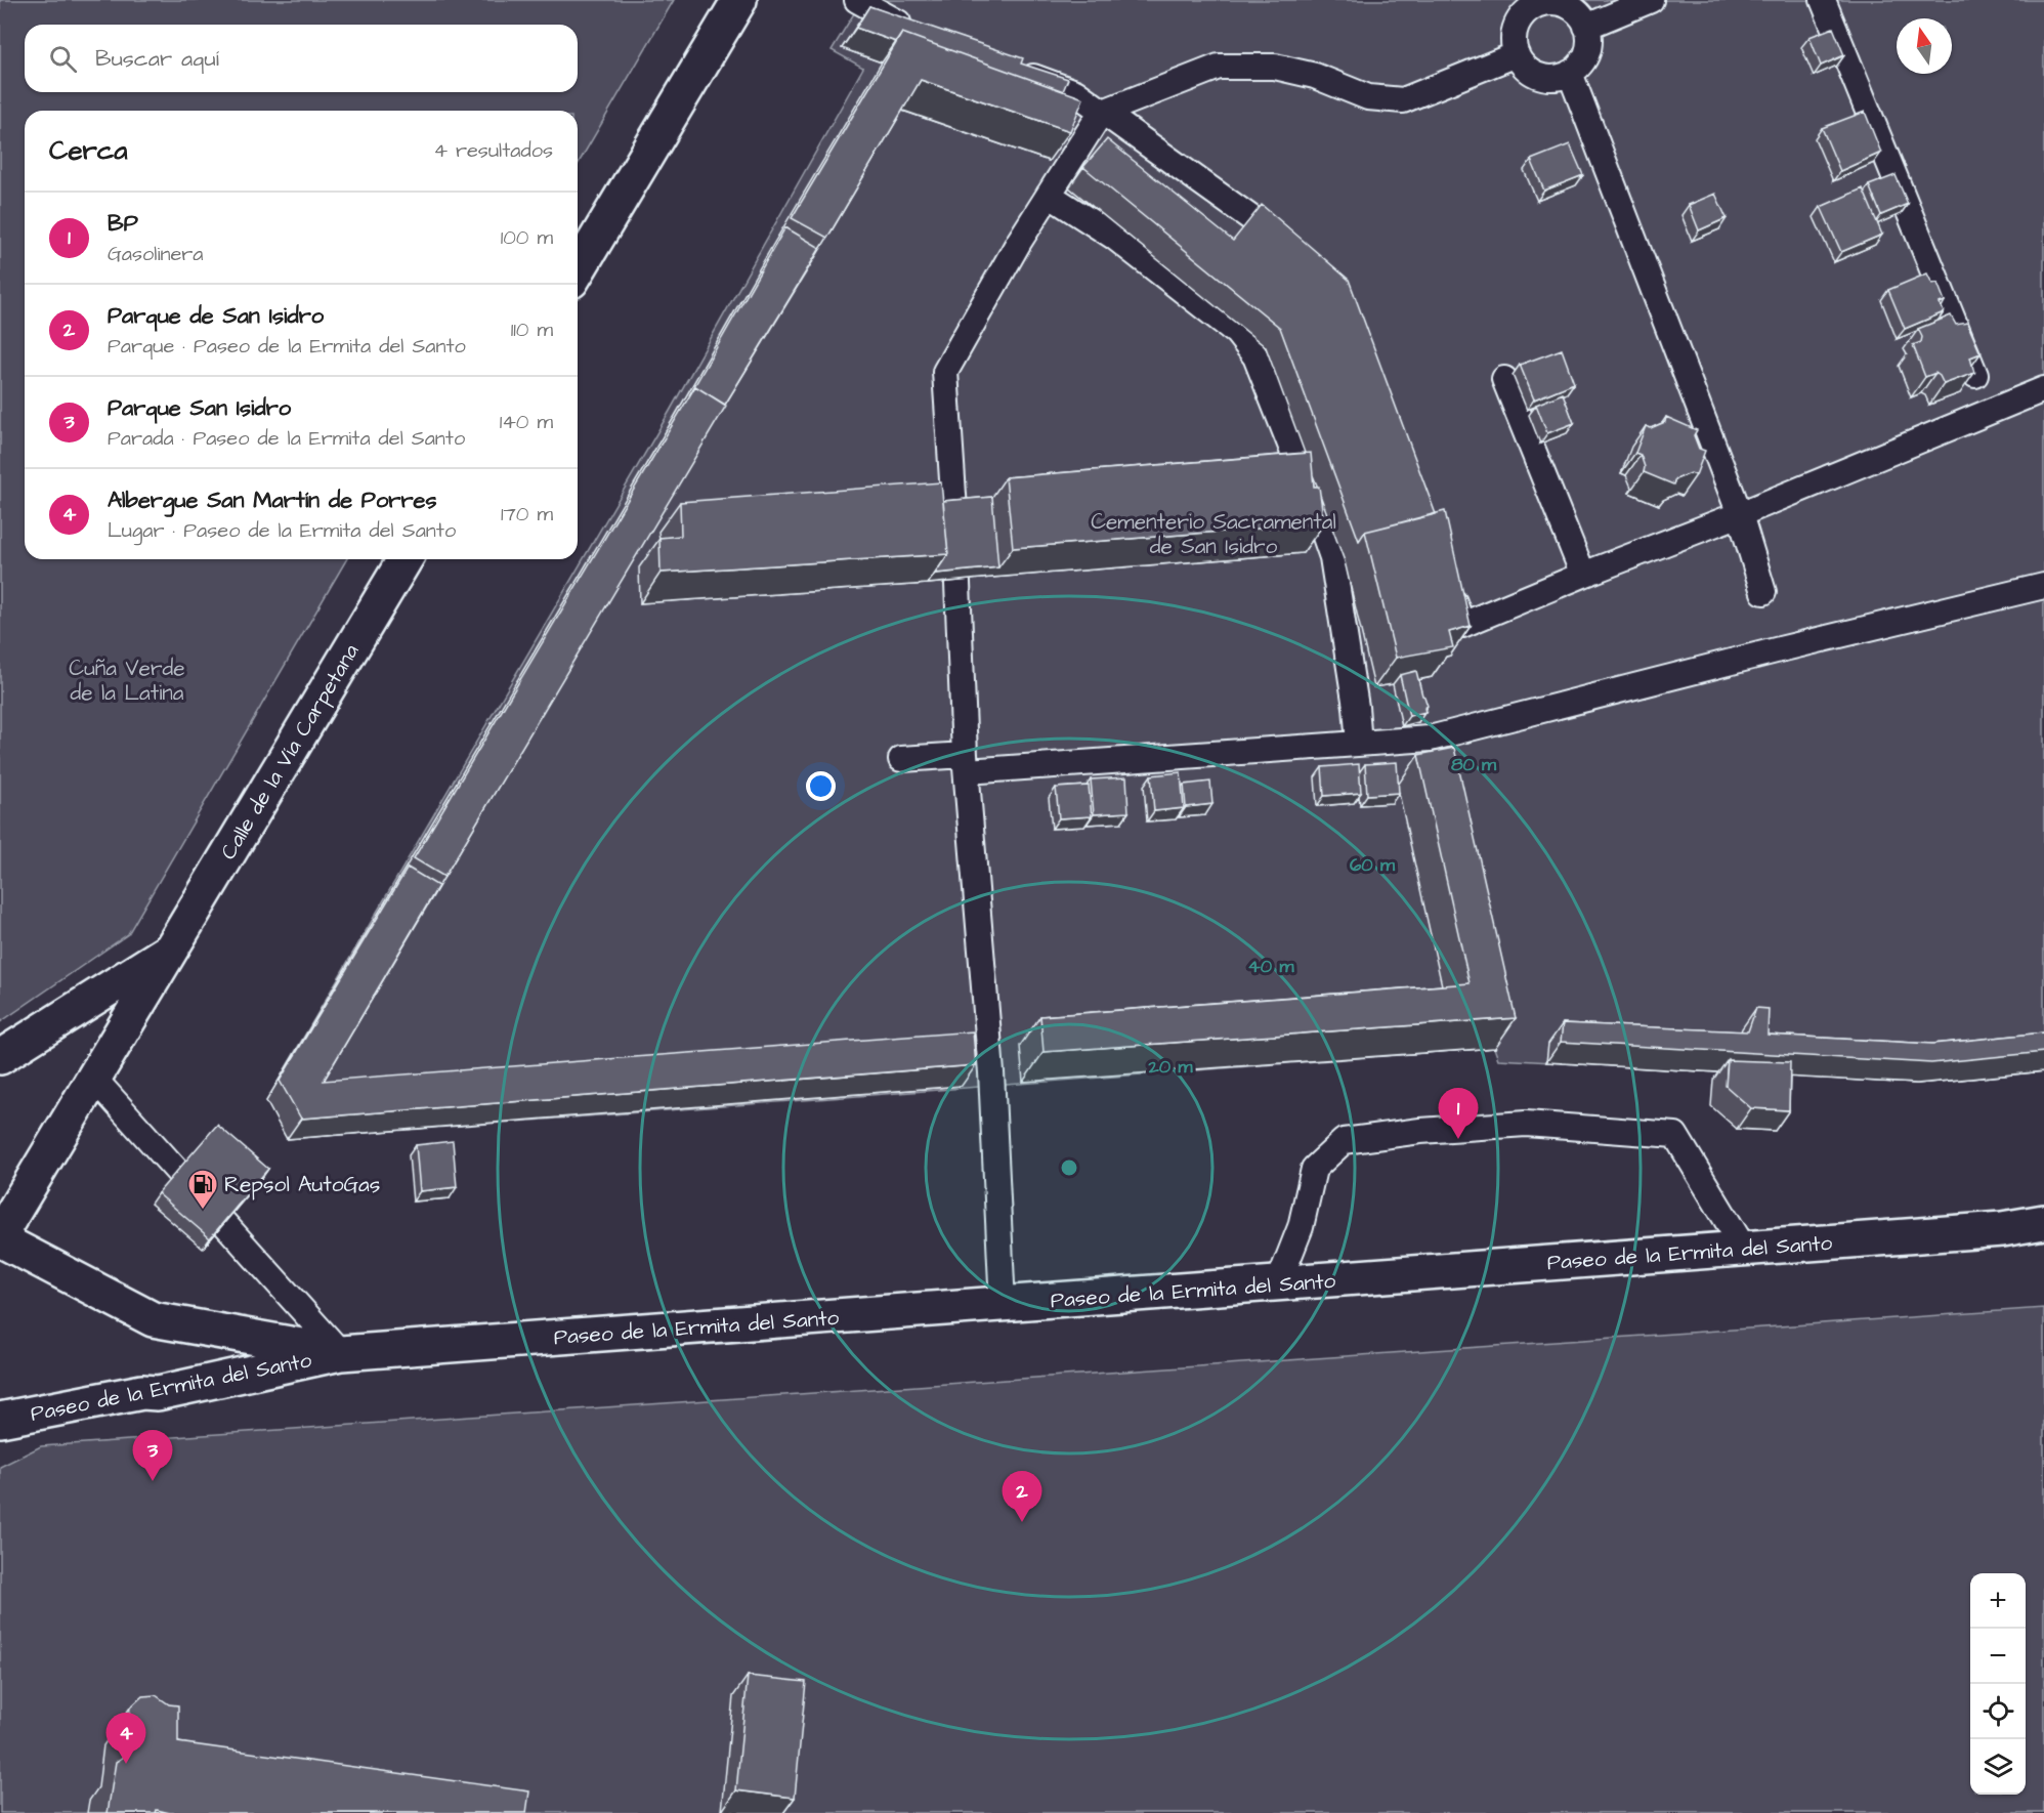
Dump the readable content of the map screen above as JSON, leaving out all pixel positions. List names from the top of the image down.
{
  "streets": {
    "street": ["Calle de la Vía Carpetana", "Paseo de la Ermita del Santo"]
  },
  "crossings": [
    ["Calle de la Vía Carpetana", "Paseo de la Ermita del Santo"]
  ],
  "parks": ["Cementerio Sacramental de San Isidro", "Cuña Verde de la Latina"],
  "places": {
    "fuel station": ["Repsol AutoGas"]
  },
  "north": "top",
  "page": {
    "search": "Buscar aquí",
    "heading": ["Cerca", "4 resultados"],
    "list": [
      {
        "mark": "1",
        "name": "BP",
        "note": "Gasolinera",
        "value": "100 m"
      },
      {
        "mark": "2",
        "name": "Parque de San Isidro",
        "note": "Parque · Paseo de la Ermita del Santo",
        "value": "110 m"
      },
      {
        "mark": "3",
        "name": "Parque San Isidro",
        "note": "Parada · Paseo de la Ermita del Santo",
        "value": "140 m"
      },
      {
        "mark": "4",
        "name": "Albergue San Martín de Porres",
        "note": "Lugar · Paseo de la Ermita del Santo",
        "value": "170 m"
      }
    ],
    "pins": [
      "1",
      "3",
      "2",
      "4"
    ],
    "map_buttons": ["+", "−"]
  },
  "rings": [
    "80 m",
    "60 m",
    "40 m",
    "20 m"
  ]
}
